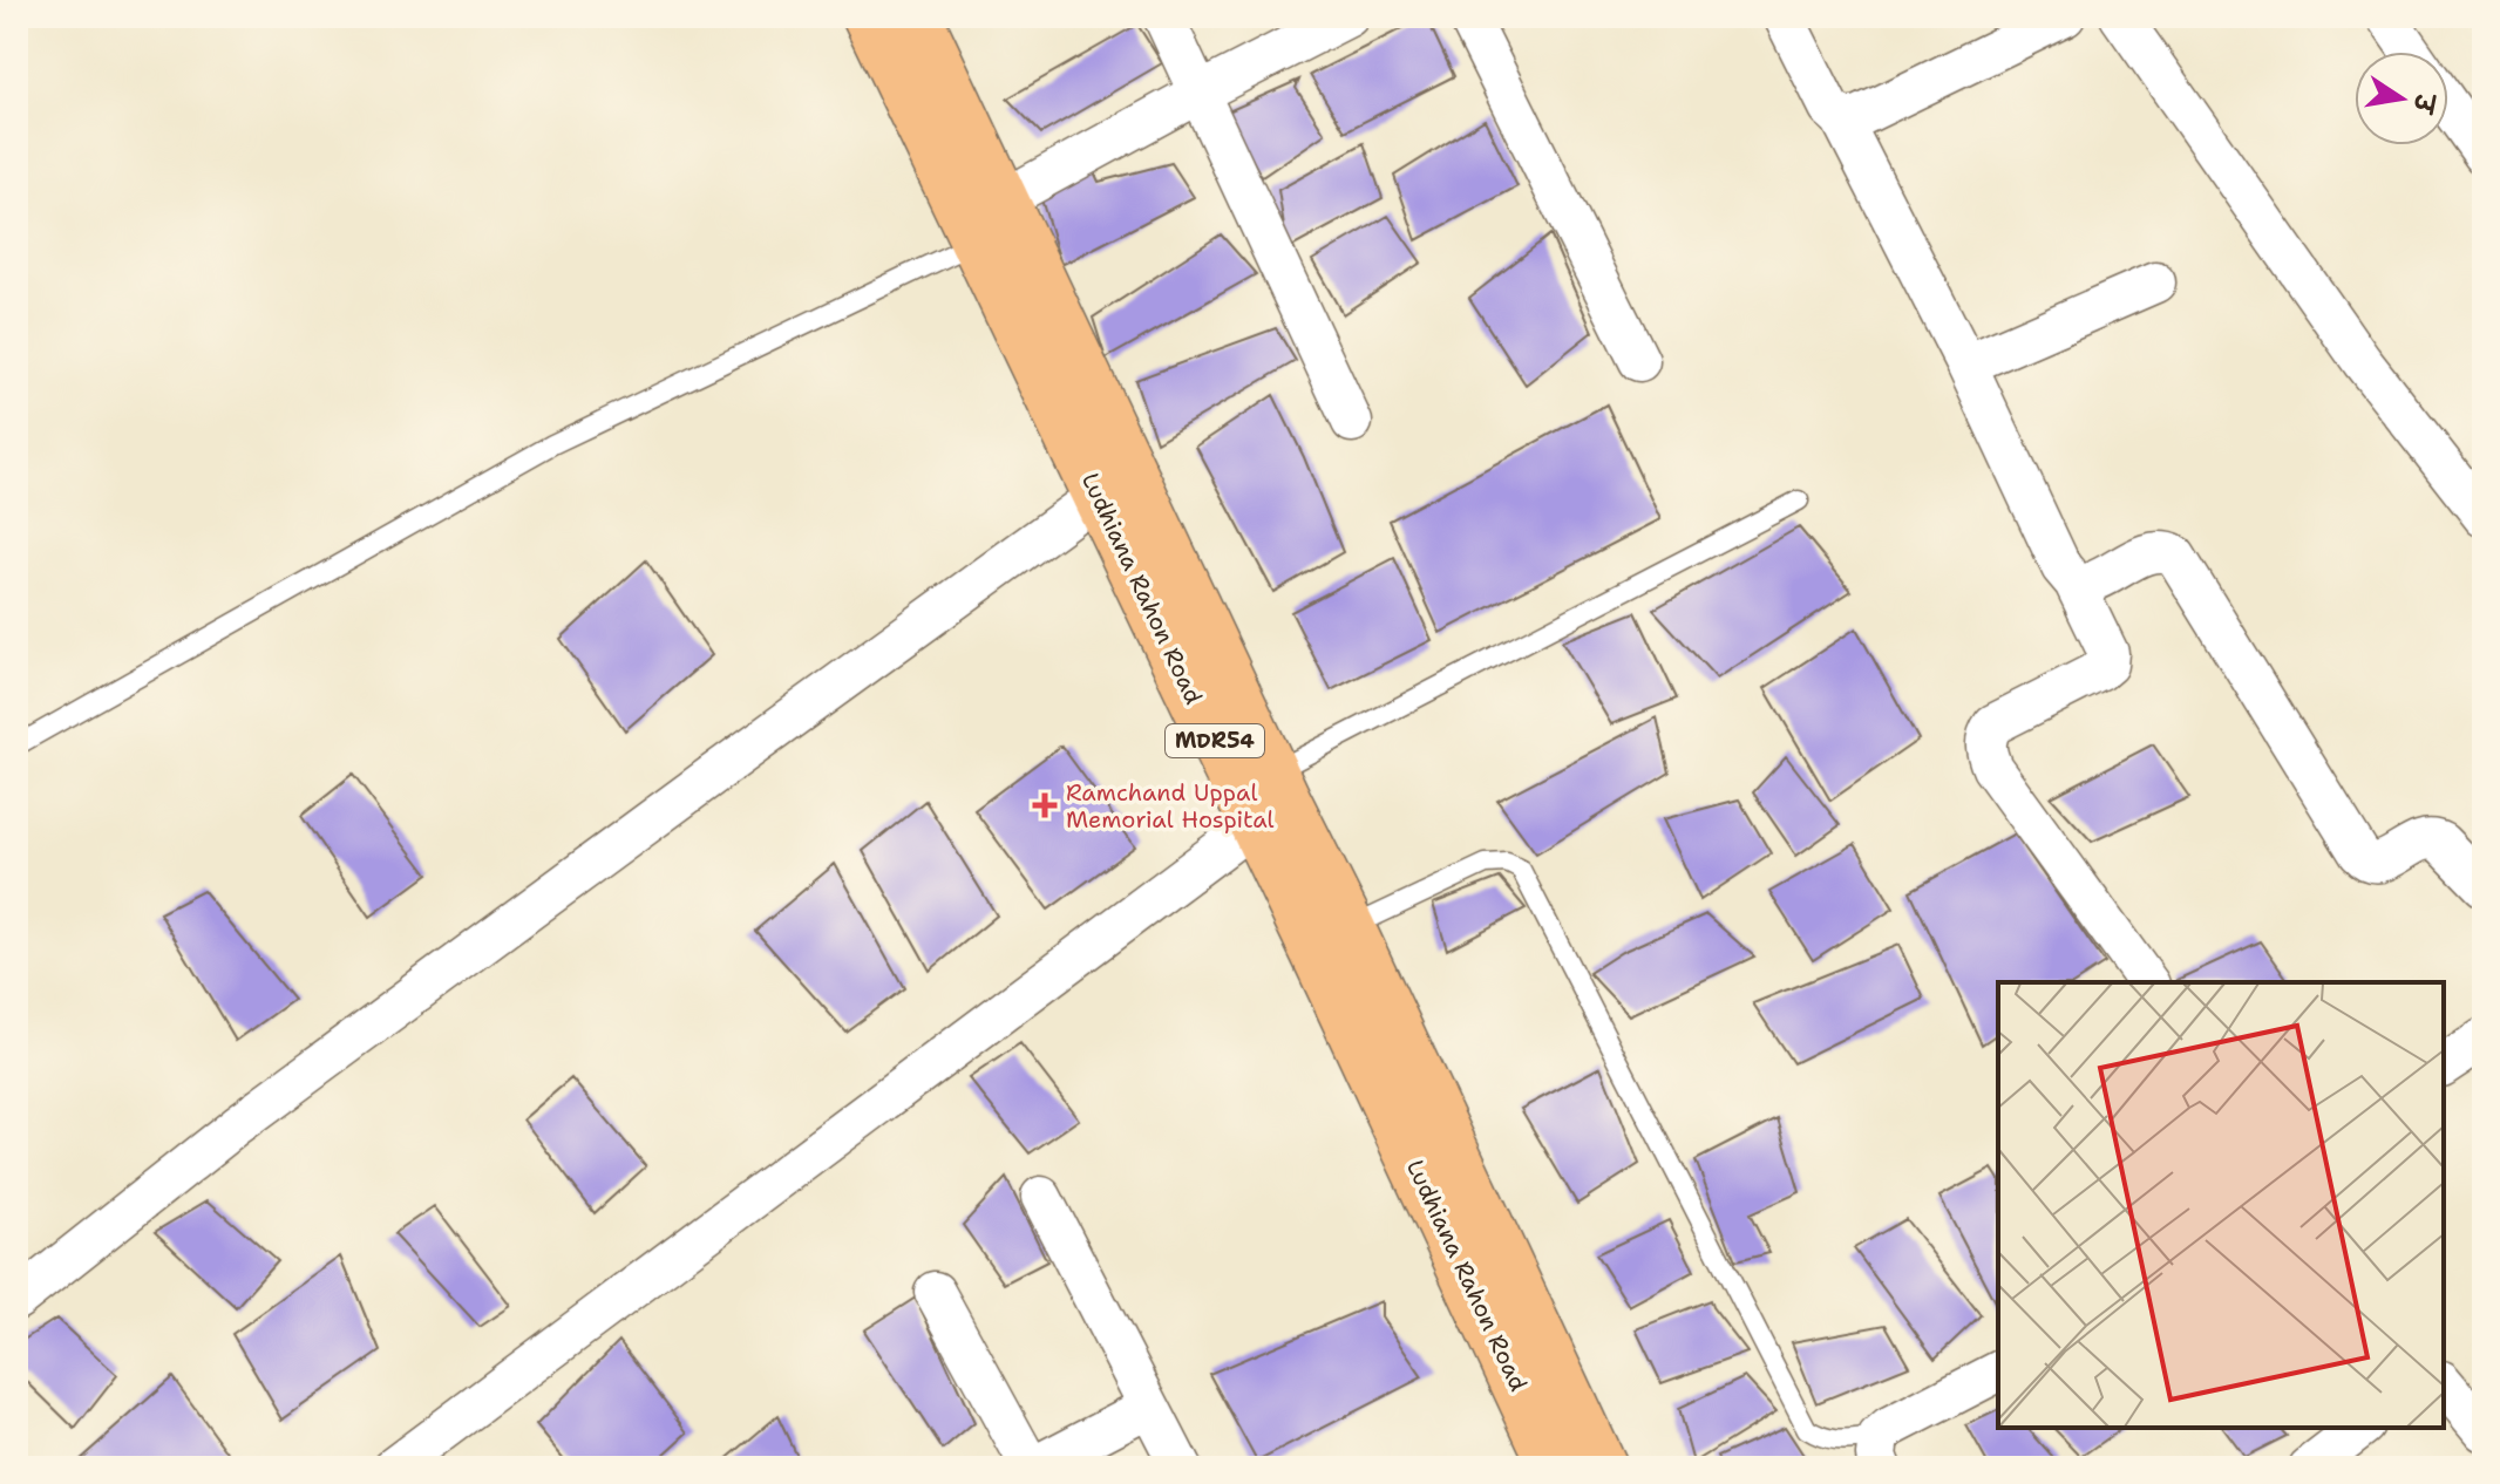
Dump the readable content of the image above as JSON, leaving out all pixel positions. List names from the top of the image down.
{
  "streets": {
    "main road": ["Ludhiana Rahon Road", "MDR54"]
  },
  "places": {
    "health": ["Ramchand Uppal Memorial Hospital"]
  },
  "north": "right"
}
